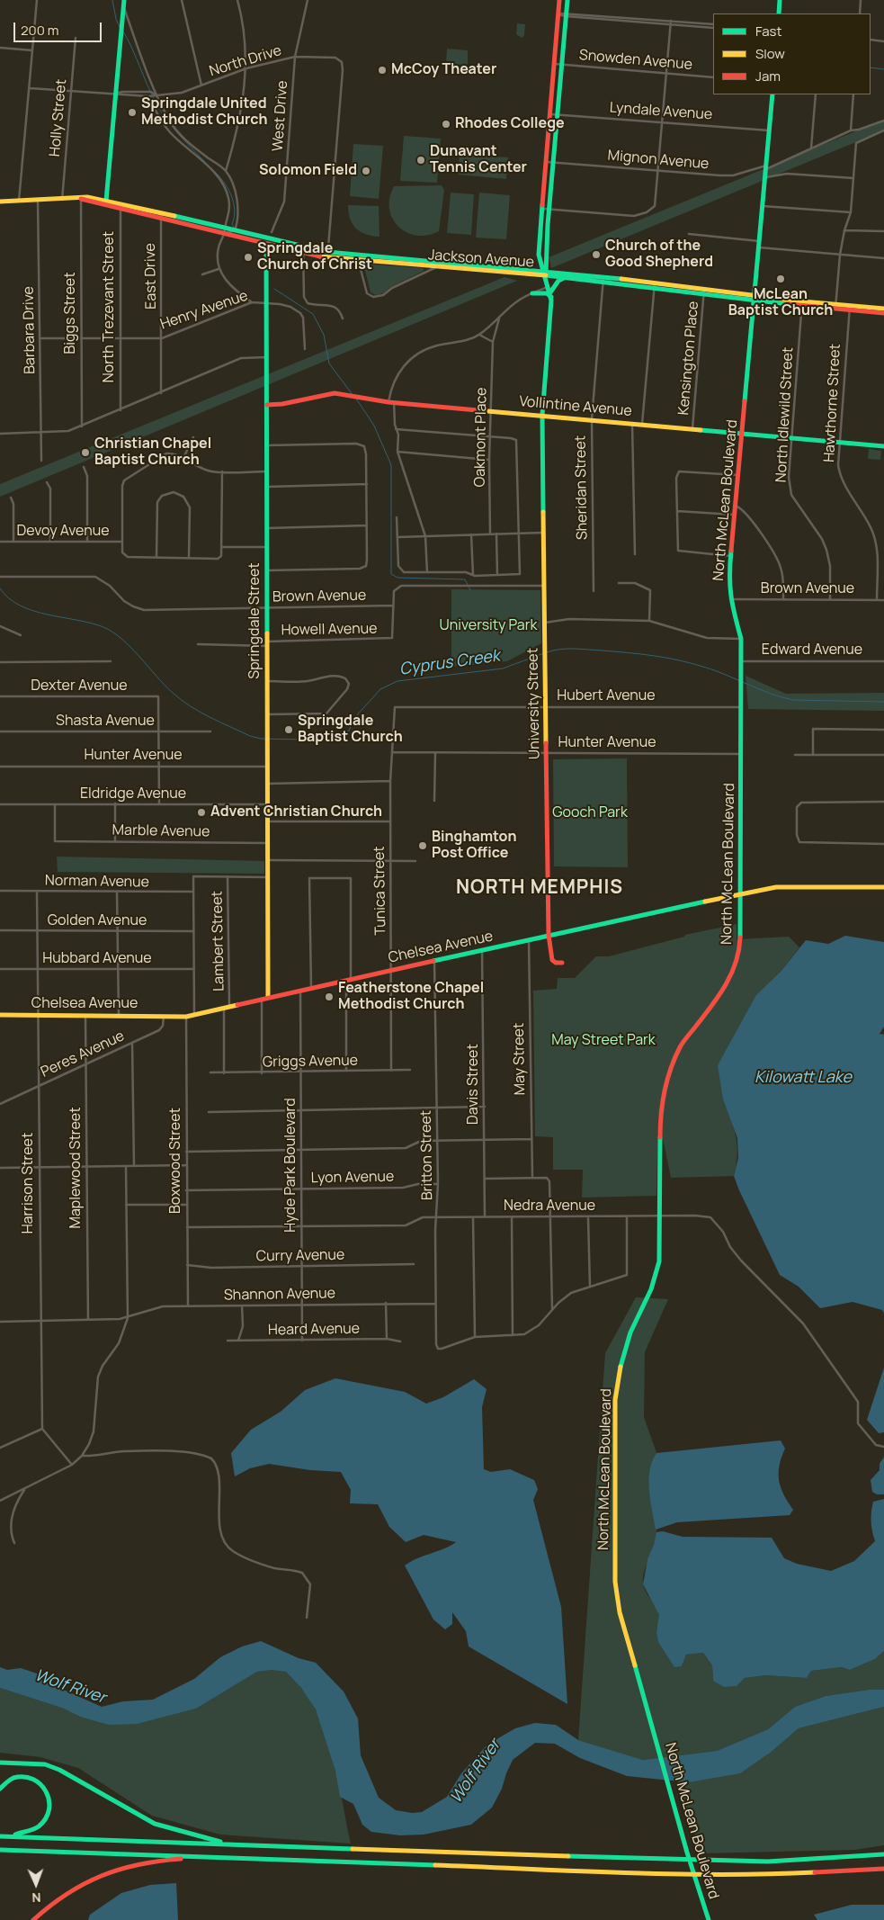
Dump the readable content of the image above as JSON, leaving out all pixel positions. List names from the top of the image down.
{
  "streets": {
    "main road": [
      "Jackson Avenue",
      "Vollintine Avenue",
      "North McLean Boulevard",
      "Springdale Street",
      "University Street",
      "Chelsea Avenue"
    ],
    "street": [
      "Snowden Avenue",
      "North Drive",
      "Lyndale Avenue",
      "West Drive",
      "Holly Street",
      "Mignon Avenue",
      "East Drive",
      "North Trezevant Street",
      "Henry Avenue",
      "Biggs Street",
      "Barbara Drive",
      "Kensington Place",
      "Hawthorne Street",
      "North Idlewild Street",
      "Oakmont Place",
      "Sheridan Street",
      "Devoy Avenue",
      "Brown Avenue",
      "Howell Avenue",
      "Edward Avenue",
      "Dexter Avenue",
      "Hubert Avenue",
      "Shasta Avenue",
      "Hunter Avenue",
      "Eldridge Avenue",
      "Marble Avenue",
      "Norman Avenue",
      "Tunica Street",
      "Golden Avenue",
      "Lambert Street",
      "Hubbard Avenue",
      "Peres Avenue",
      "May Street",
      "Griggs Avenue",
      "Davis Street",
      "Britton Street",
      "Boxwood Street",
      "Hyde Park Boulevard",
      "Maplewood Street",
      "Lyon Avenue",
      "Harrison Street",
      "Nedra Avenue",
      "Curry Avenue",
      "Shannon Avenue",
      "Heard Avenue"
    ]
  },
  "crossings": [
    ["Snowden Avenue", "University Street"],
    ["North Drive", "West Drive"],
    ["North Drive", "Holly Street"],
    ["North Drive", "Jackson Avenue"],
    ["Lyndale Avenue", "North McLean Boulevard"],
    ["Lyndale Avenue", "University Street"],
    ["Holly Street", "Jackson Avenue"],
    ["Mignon Avenue", "North McLean Boulevard"],
    ["Mignon Avenue", "University Street"],
    ["Jackson Avenue", "East Drive"],
    ["Jackson Avenue", "North Trezevant Street"],
    ["Jackson Avenue", "Biggs Street"],
    ["Jackson Avenue", "Barbara Drive"],
    ["Jackson Avenue", "Kensington Place"],
    ["Jackson Avenue", "Hawthorne Street"],
    ["Jackson Avenue", "North Idlewild Street"],
    ["Jackson Avenue", "Sheridan Street"],
    ["Jackson Avenue", "North McLean Boulevard"],
    ["Jackson Avenue", "Springdale Street"],
    ["Jackson Avenue", "University Street"],
    ["East Drive", "Henry Avenue"],
    ["North Trezevant Street", "Henry Avenue"],
    ["Henry Avenue", "Biggs Street"],
    ["Henry Avenue", "Barbara Drive"],
    ["Henry Avenue", "Springdale Street"],
    ["Kensington Place", "Vollintine Avenue"],
    ["Hawthorne Street", "Vollintine Avenue"],
    ["Hawthorne Street", "Brown Avenue"],
    ["Vollintine Avenue", "North Idlewild Street"],
    ["Vollintine Avenue", "Oakmont Place"],
    ["Vollintine Avenue", "Sheridan Street"],
    ["Vollintine Avenue", "North McLean Boulevard"],
    ["Vollintine Avenue", "Springdale Street"],
    ["Vollintine Avenue", "University Street"],
    ["North Idlewild Street", "Brown Avenue"],
    ["North McLean Boulevard", "Brown Avenue"],
    ["North McLean Boulevard", "Edward Avenue"],
    ["North McLean Boulevard", "Hubert Avenue"],
    ["North McLean Boulevard", "Hunter Avenue"],
    ["North McLean Boulevard", "Chelsea Avenue"],
    ["North McLean Boulevard", "Nedra Avenue"],
    ["Brown Avenue", "Springdale Street"],
    ["Brown Avenue", "Howell Avenue"],
    ["Springdale Street", "Howell Avenue"],
    ["Springdale Street", "Hunter Avenue"],
    ["Springdale Street", "Eldridge Avenue"],
    ["Springdale Street", "Marble Avenue"],
    ["Springdale Street", "Chelsea Avenue"],
    ["Edward Avenue", "University Street"],
    ["Dexter Avenue", "Shasta Avenue"],
    ["Hubert Avenue", "University Street"],
    ["Hubert Avenue", "Tunica Street"],
    ["University Street", "Hunter Avenue"],
    ["University Street", "Chelsea Avenue"],
    ["Hunter Avenue", "Tunica Street"],
    ["Eldridge Avenue", "Marble Avenue"],
    ["Norman Avenue", "Harrison Street"],
    ["Tunica Street", "Chelsea Avenue"],
    ["Tunica Street", "Griggs Avenue"],
    ["Golden Avenue", "Harrison Street"],
    ["Lambert Street", "Chelsea Avenue"],
    ["Lambert Street", "Griggs Avenue"],
    ["Chelsea Avenue", "Peres Avenue"],
    ["Chelsea Avenue", "May Street"],
    ["Chelsea Avenue", "Davis Street"],
    ["Chelsea Avenue", "Britton Street"],
    ["Chelsea Avenue", "Boxwood Street"],
    ["Chelsea Avenue", "Hyde Park Boulevard"],
    ["Chelsea Avenue", "Maplewood Street"],
    ["Chelsea Avenue", "Harrison Street"],
    ["Hubbard Avenue", "Harrison Street"],
    ["Peres Avenue", "Maplewood Street"],
    ["Peres Avenue", "Harrison Street"],
    ["Griggs Avenue", "Hyde Park Boulevard"],
    ["Davis Street", "Nedra Avenue"],
    ["Britton Street", "Lyon Avenue"],
    ["Britton Street", "Nedra Avenue"],
    ["Britton Street", "Shannon Avenue"],
    ["Boxwood Street", "Lyon Avenue"],
    ["Boxwood Street", "Curry Avenue"],
    ["Boxwood Street", "Shannon Avenue"],
    ["Hyde Park Boulevard", "Lyon Avenue"],
    ["Hyde Park Boulevard", "Nedra Avenue"],
    ["Hyde Park Boulevard", "Curry Avenue"],
    ["Hyde Park Boulevard", "Shannon Avenue"],
    ["Hyde Park Boulevard", "Heard Avenue"]
  ],
  "districts": ["NORTH MEMPHIS"],
  "water": ["Cyprus Creek", "Kilowatt Lake", "Wolf River"],
  "parks": ["University Park", "Gooch Park", "May Street Park"],
  "places": [
    "McCoy Theater",
    "Springdale United Methodist Church",
    "Rhodes College",
    "Dunavant Tennis Center",
    "Solomon Field",
    "Church of the Good Shepherd",
    "Springdale Church of Christ",
    "McLean Baptist Church",
    "Christian Chapel Baptist Church",
    "Springdale Baptist Church",
    "Advent Christian Church",
    "Binghamton Post Office",
    "Featherstone Chapel Methodist Church"
  ],
  "legend": ["Fast", "Slow", "Jam"],
  "scale_bar": "200 m",
  "north": "bottom"
}
